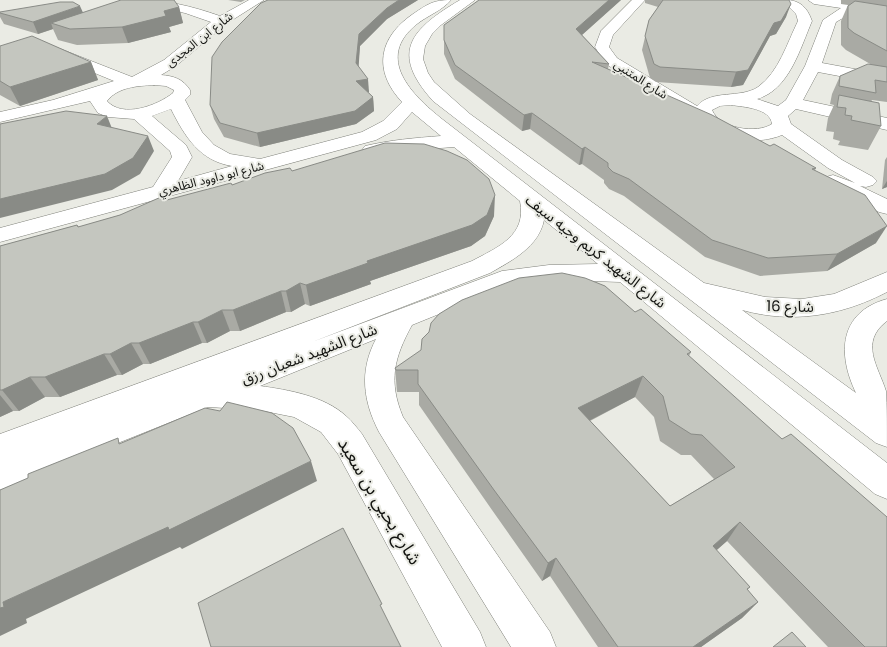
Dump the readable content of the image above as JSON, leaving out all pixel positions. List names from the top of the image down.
{
  "streets": {
    "street": [
      "شارع ابن المجدى",
      "شارع المتنبي",
      "شارع ابو داوود الظاهري",
      "شارع الشهيد كريم وجيه سيف",
      "شارع 16",
      "شارع الشهيد شعبان رزق",
      "شارع يحيي بن سعيد"
    ]
  },
  "crossings": [
    ["شارع ابو داوود الظاهري", "شارع الشهيد كريم وجيه سيف"],
    ["شارع الشهيد كريم وجيه سيف", "شارع 16"],
    ["شارع الشهيد كريم وجيه سيف", "شارع الشهيد شعبان رزق"],
    ["شارع الشهيد شعبان رزق", "شارع يحيي بن سعيد"]
  ]
}
